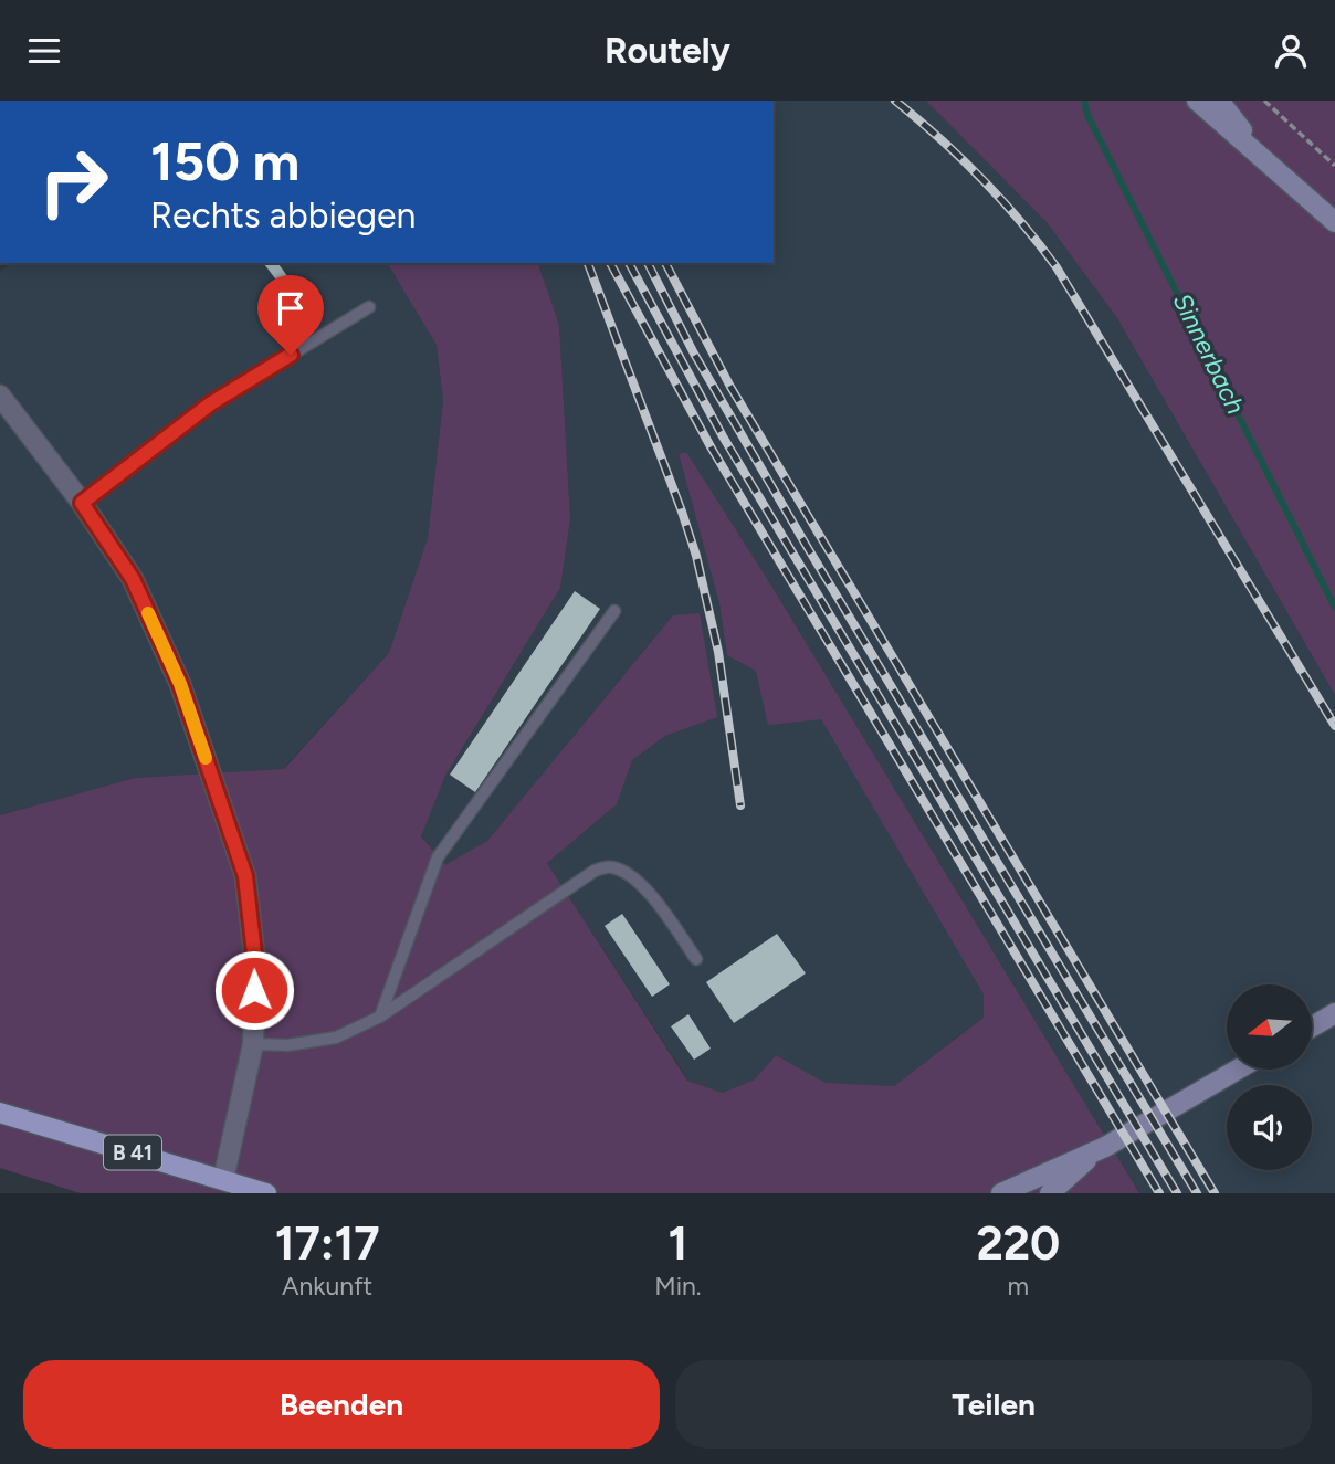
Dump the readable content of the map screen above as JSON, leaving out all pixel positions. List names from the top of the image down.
{
  "streets": {
    "main road": ["B 41"]
  },
  "water": ["Sinnerbach"],
  "north": "left",
  "page": {
    "header": "Routely",
    "turn": ["150 m", "Rechts abbiegen"],
    "eta": [
      "17:17",
      "Ankunft",
      "1",
      "Min.",
      "220",
      "m"
    ],
    "buttons": ["Beenden", "Teilen"]
  }
}
